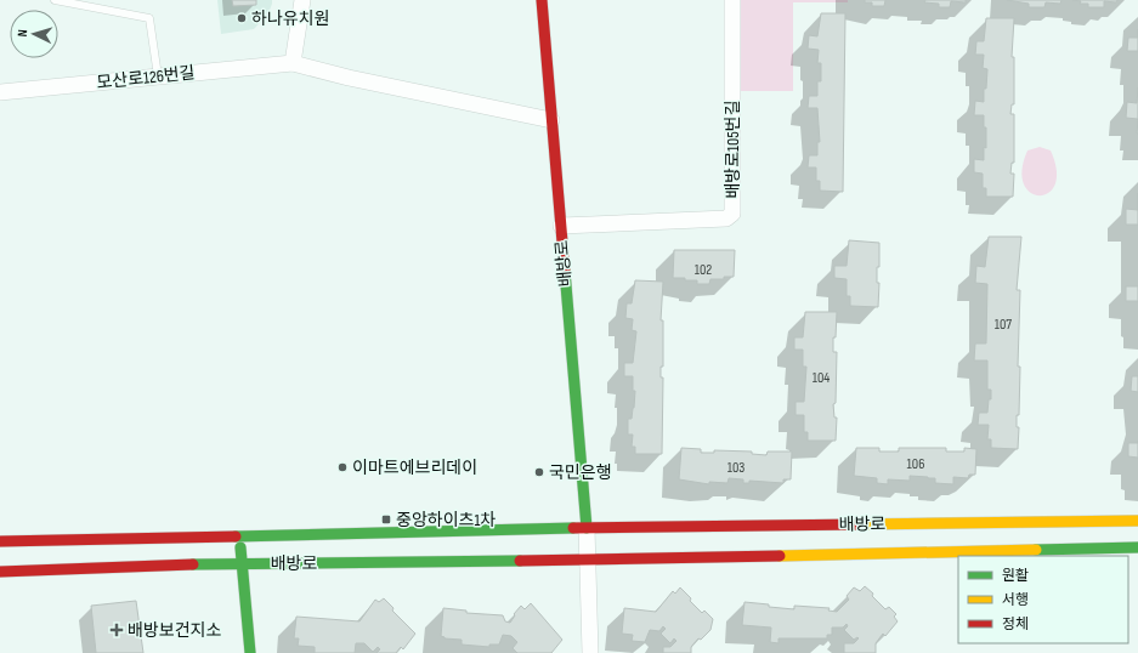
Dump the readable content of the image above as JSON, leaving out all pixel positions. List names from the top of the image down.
{
  "streets": {
    "street": ["모산로126번길", "배방로105번길", "배방로"]
  },
  "crossings": [
    ["모산로126번길", "배방로"],
    ["배방로105번길", "배방로"]
  ],
  "places": {
    "other": ["하나유치원", "이마트에브리데이", "국민은행"],
    "transit": ["중앙하이츠1차"],
    "health": ["배방보건지소"]
  },
  "house_numbers": [
    "102",
    "107",
    "104",
    "106",
    "103"
  ],
  "legend": ["원활", "서행", "정체"],
  "north": "left"
}
